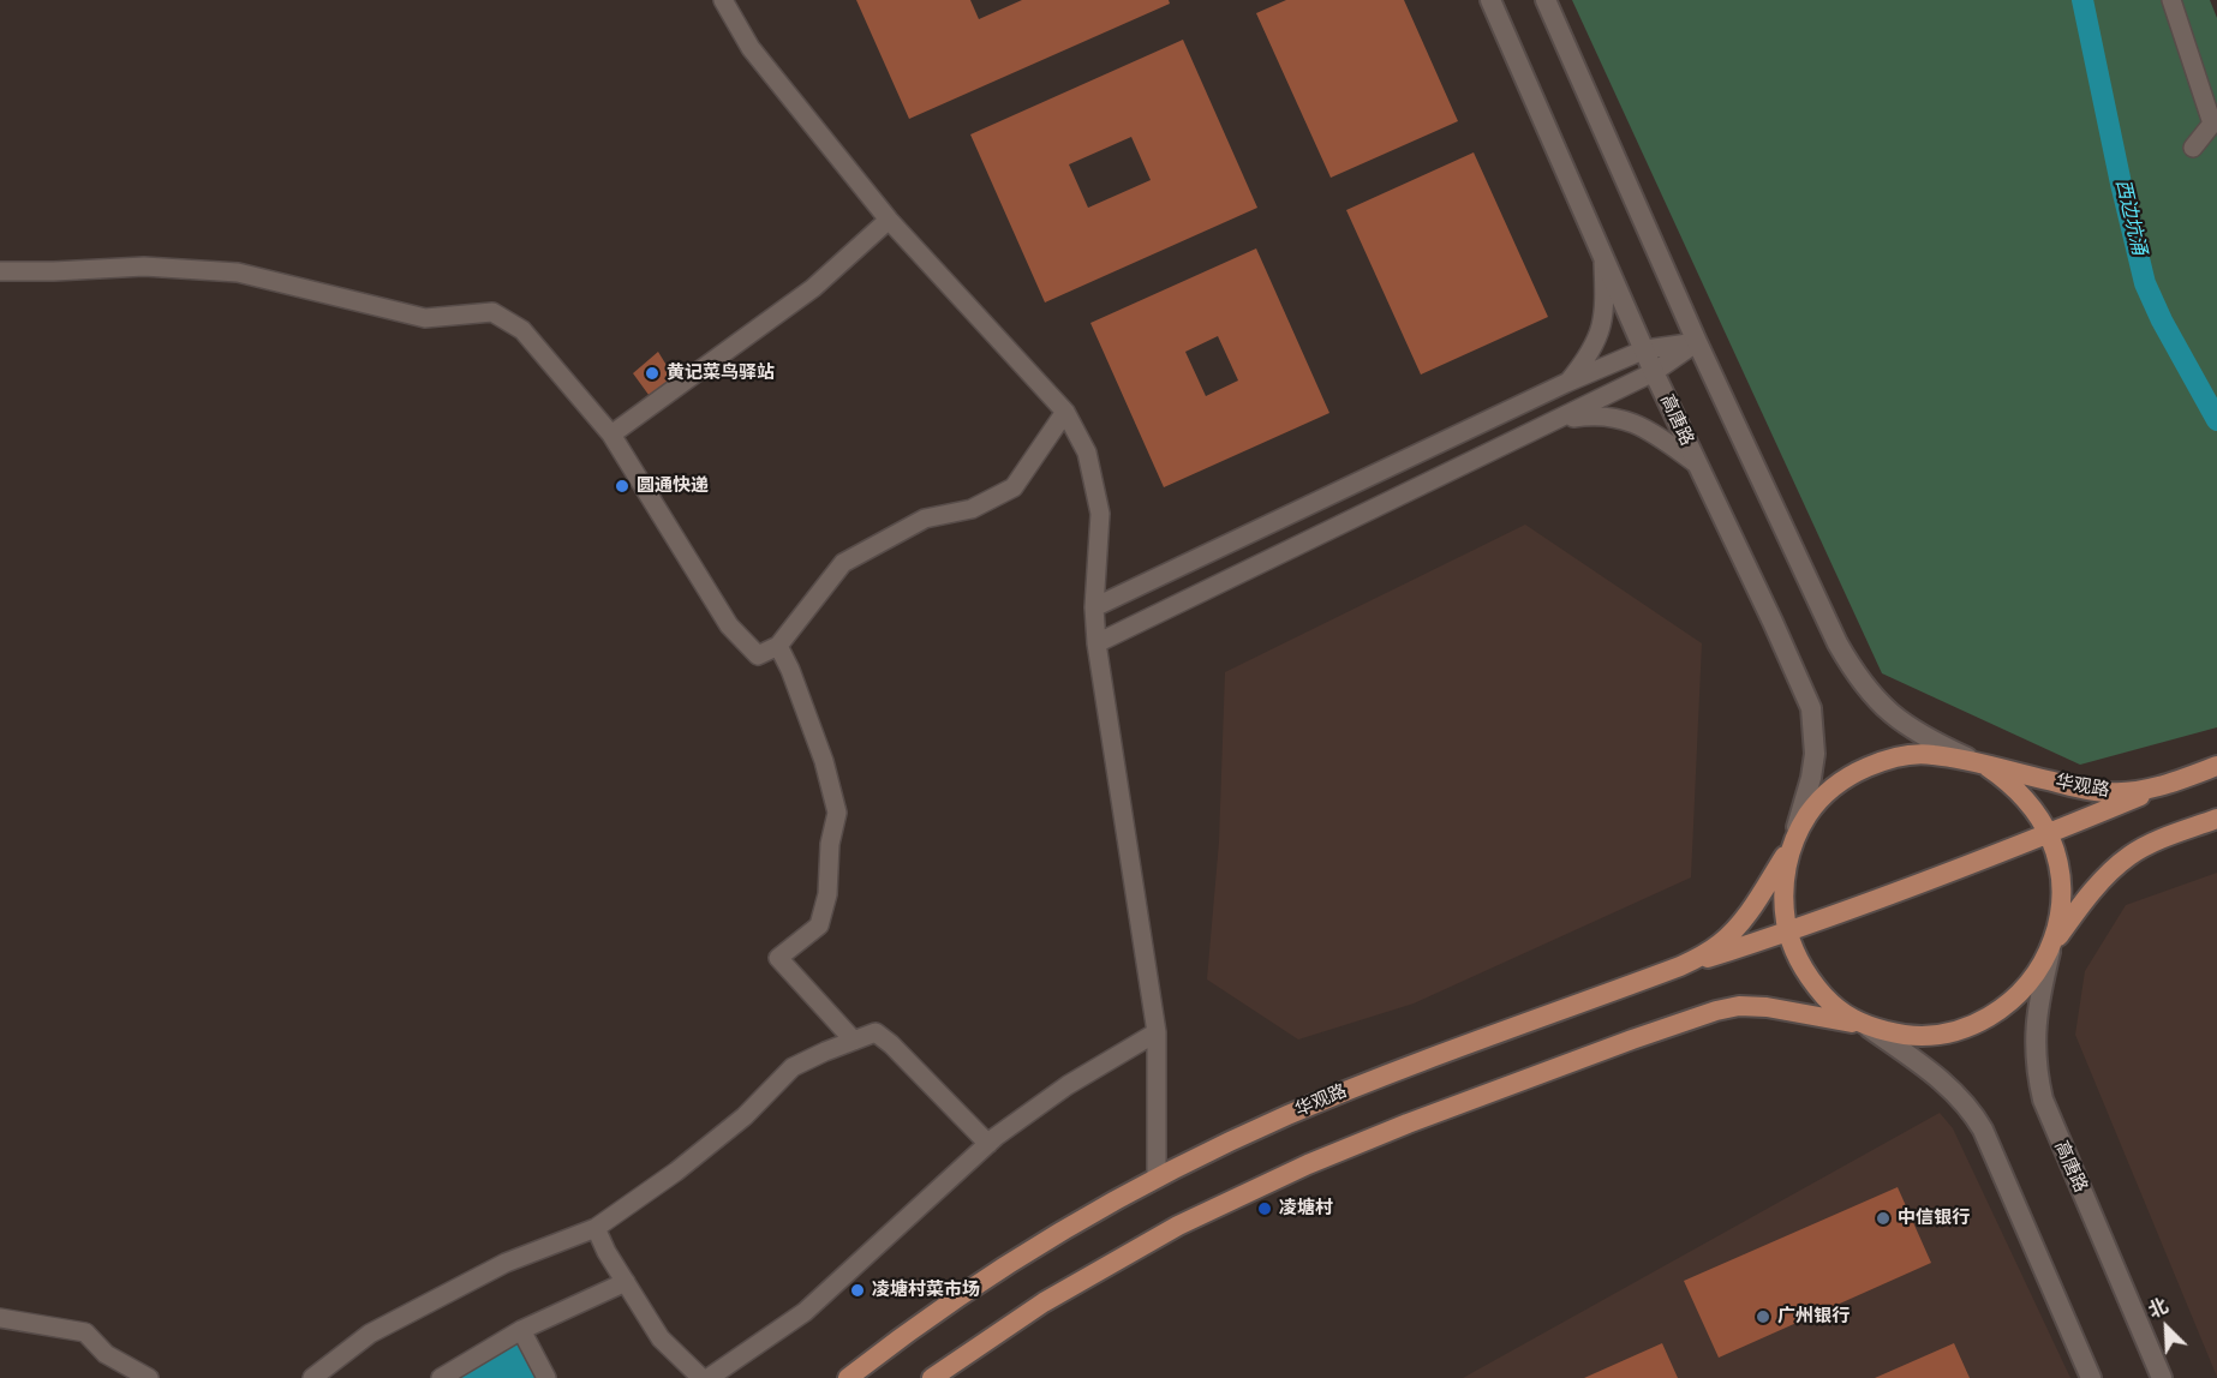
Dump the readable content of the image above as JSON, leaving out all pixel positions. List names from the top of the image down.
{
  "streets": {
    "main road": ["华观路"],
    "street": ["高唐路"]
  },
  "crossings": [
    ["高唐路", "华观路"]
  ],
  "water": ["西边坑涌"],
  "places": [
    "黄记菜鸟驿站",
    "圆通快递",
    "凌塘村",
    "中信银行",
    "凌塘村菜市场",
    "广州银行"
  ],
  "north": "top left"
}
